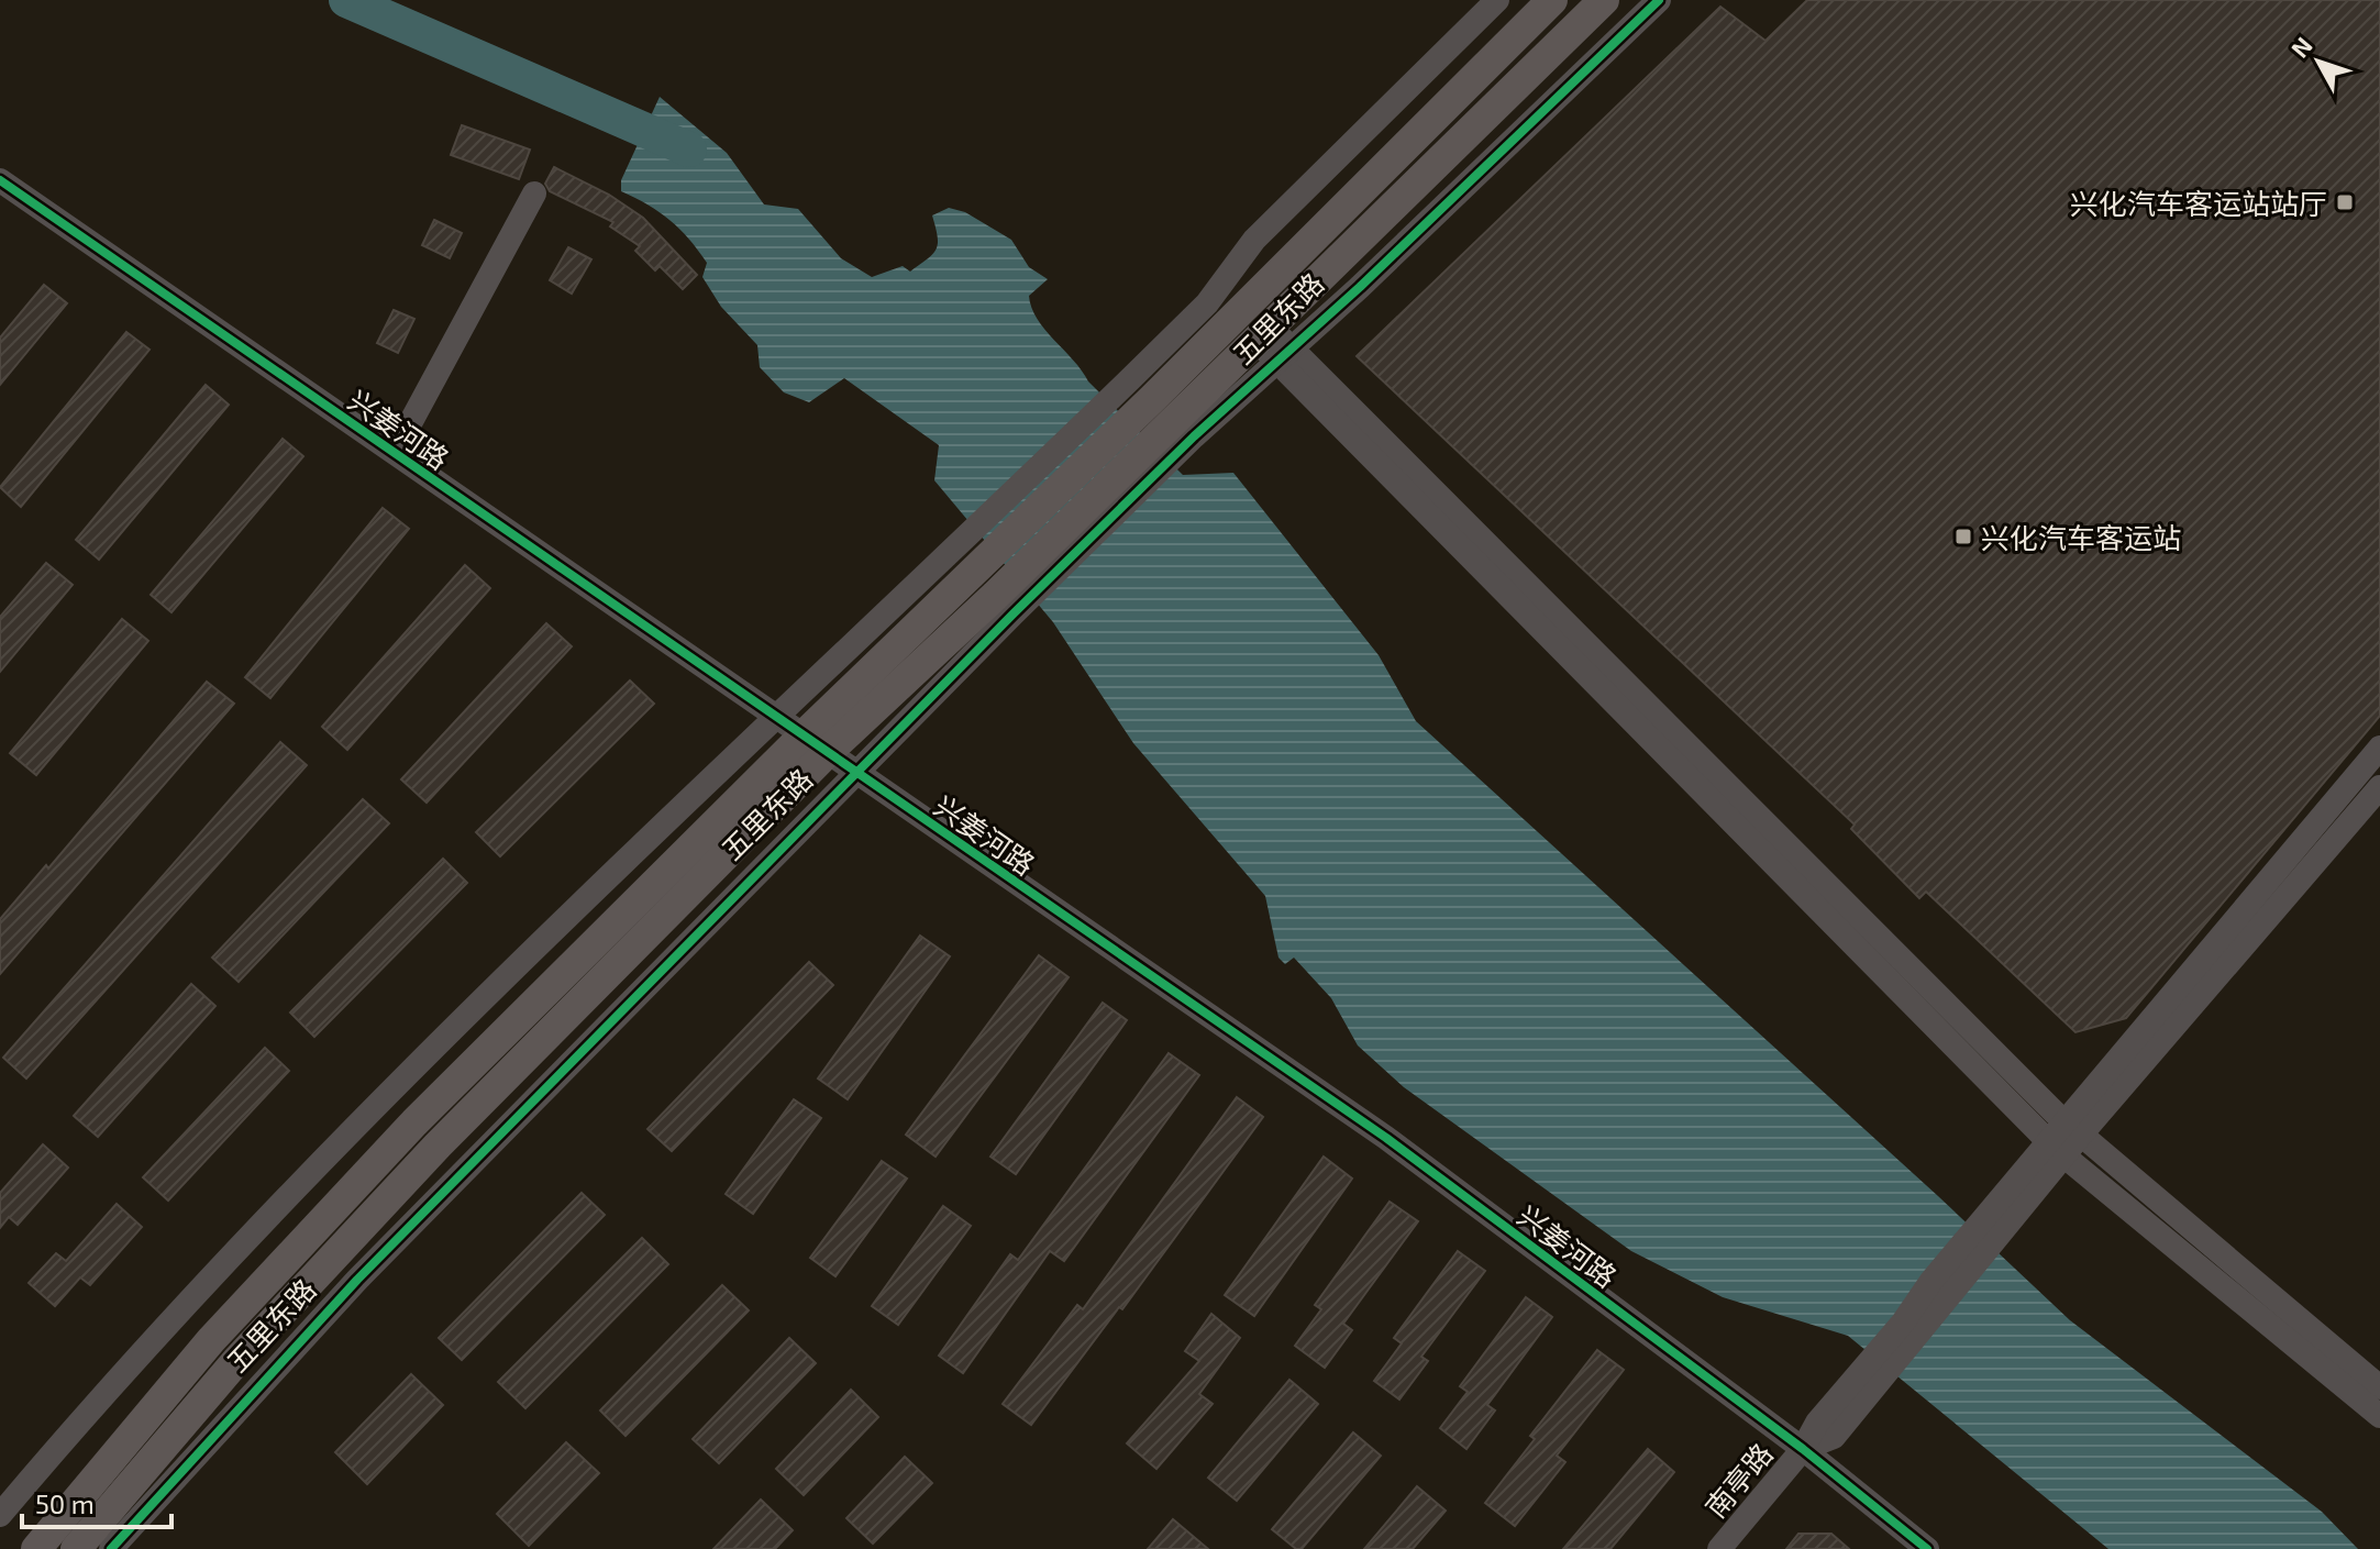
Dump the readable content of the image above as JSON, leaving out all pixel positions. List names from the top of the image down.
{
  "streets": {
    "main road": ["五里东路"],
    "street": ["兴姜河路", "南亭路"]
  },
  "crossings": [
    ["五里东路", "兴姜河路"],
    ["兴姜河路", "南亭路"]
  ],
  "places": {
    "transit": ["兴化汽车客运站站厅", "兴化汽车客运站"]
  },
  "scale_bar": "50 m",
  "north": "top left"
}
